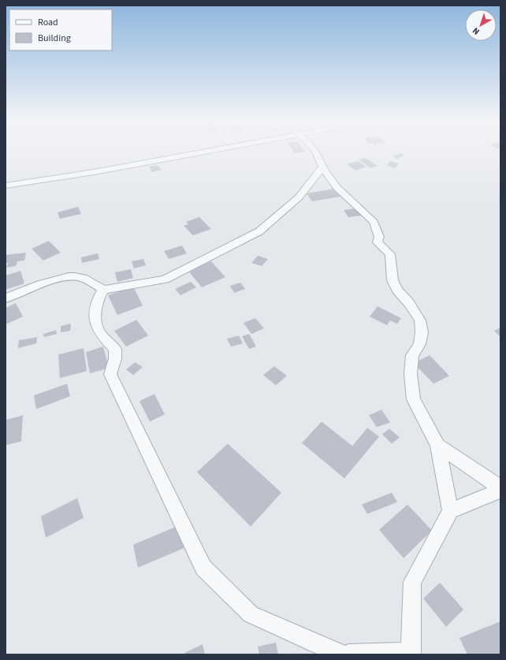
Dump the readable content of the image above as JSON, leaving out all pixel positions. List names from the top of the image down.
{
  "legend": ["Road", "Building"],
  "north": "bottom left"
}
